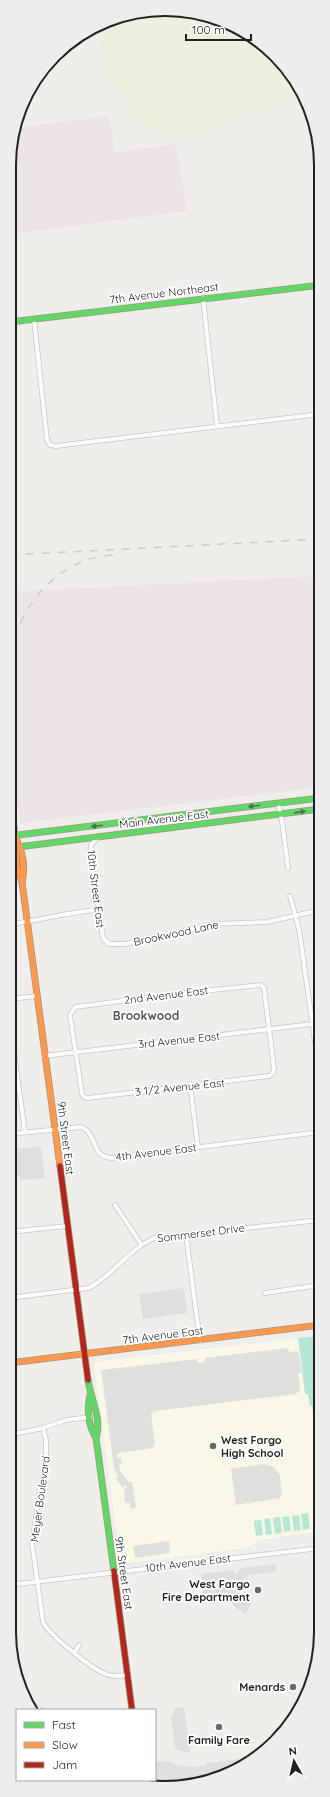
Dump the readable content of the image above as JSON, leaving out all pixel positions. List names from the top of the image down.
{
  "streets": {
    "main road": [
      "7th Avenue Northeast",
      "Main Avenue East",
      "9th Street East",
      "7th Avenue East"
    ],
    "street": [
      "10th Street East",
      "Brookwood Lane",
      "2nd Avenue East",
      "3rd Avenue East",
      "3 1/2 Avenue East",
      "4th Avenue East",
      "Sommerset Drive",
      "Meyer Boulevard",
      "10th Avenue East"
    ]
  },
  "crossings": [
    ["Main Avenue East", "10th Street East"],
    ["Main Avenue East", "9th Street East"],
    ["10th Street East", "Brookwood Lane"],
    ["2nd Avenue East", "3rd Avenue East"],
    ["2nd Avenue East", "3 1/2 Avenue East"],
    ["3rd Avenue East", "3 1/2 Avenue East"],
    ["3rd Avenue East", "9th Street East"],
    ["9th Street East", "4th Avenue East"],
    ["9th Street East", "Sommerset Drive"],
    ["9th Street East", "7th Avenue East"],
    ["9th Street East", "Meyer Boulevard"],
    ["9th Street East", "10th Avenue East"],
    ["Meyer Boulevard", "10th Avenue East"]
  ],
  "districts": ["Brookwood"],
  "places": [
    "West Fargo High School",
    "West Fargo Fire Department",
    "Menards",
    "Family Fare"
  ],
  "legend": ["Fast", "Slow", "Jam"],
  "scale_bar": "100 m",
  "north": "top"
}
